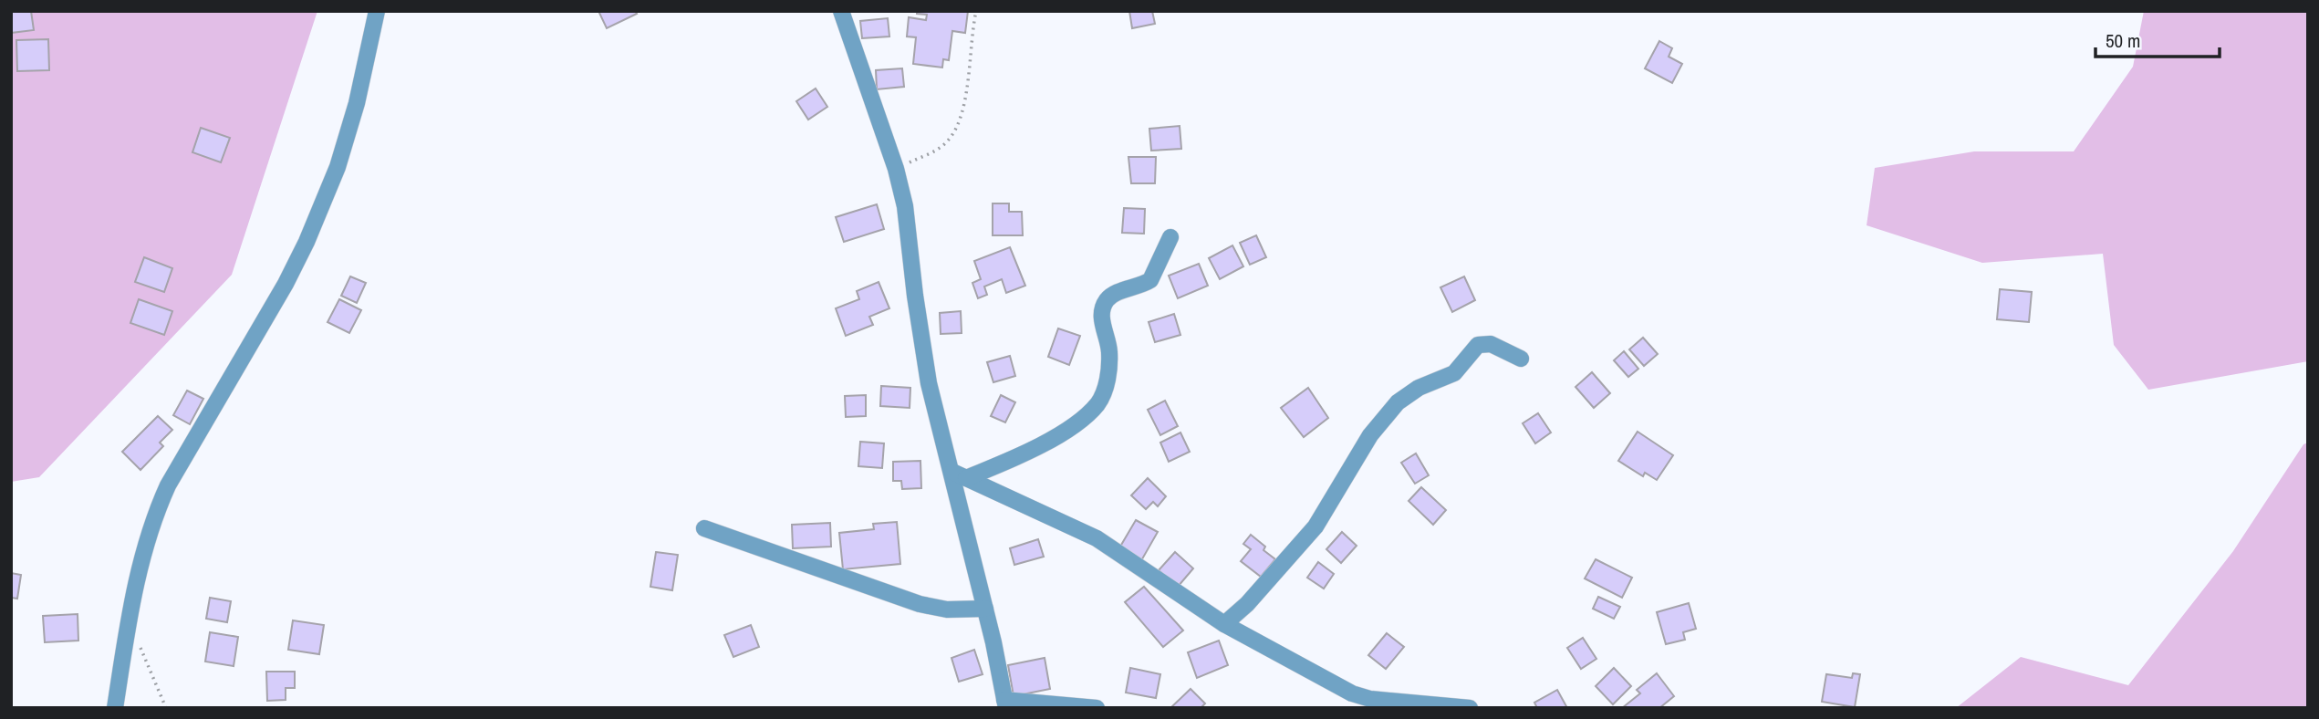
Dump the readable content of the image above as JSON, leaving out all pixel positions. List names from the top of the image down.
{
  "scale_bar": "50 m"
}
